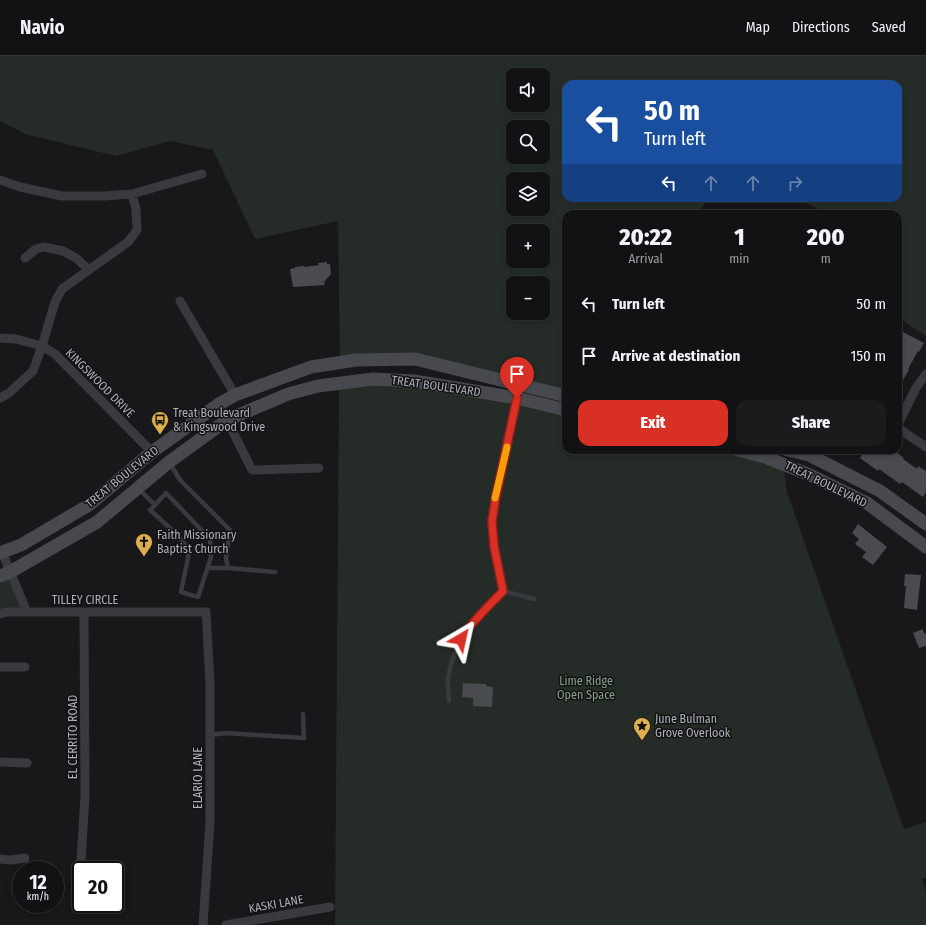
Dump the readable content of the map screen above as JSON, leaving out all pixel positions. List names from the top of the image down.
{
  "streets": {
    "main road": ["TREAT BOULEVARD"],
    "street": [
      "KINGSWOOD DRIVE",
      "TILLEY CIRCLE",
      "EL CERRITO ROAD",
      "ELARIO LANE",
      "KASKI LANE"
    ]
  },
  "crossings": [
    ["KINGSWOOD DRIVE", "TREAT BOULEVARD"],
    ["TILLEY CIRCLE", "EL CERRITO ROAD"],
    ["TILLEY CIRCLE", "ELARIO LANE"]
  ],
  "parks": ["Lime Ridge Open Space"],
  "places": {
    "bus stop": ["Treat Boulevard & Kingswood Drive"],
    "church": ["Faith Missionary Baptist Church"],
    "place": ["June Bulman Grove Overlook"]
  },
  "page": {
    "header": "Navio",
    "nav": ["Map", "Directions", "Saved"],
    "map_buttons": ["+", "−"],
    "turn": ["50 m", "Turn left"],
    "eta": [
      "20:22",
      "Arrival",
      "1",
      "min",
      "200",
      "m"
    ],
    "list": [
      {
        "name": "Turn left",
        "value": "50 m"
      },
      {
        "name": "Arrive at destination",
        "value": "150 m"
      }
    ],
    "buttons": ["Exit", "Share"],
    "speed": "12 km/h",
    "limit": "20"
  }
}
